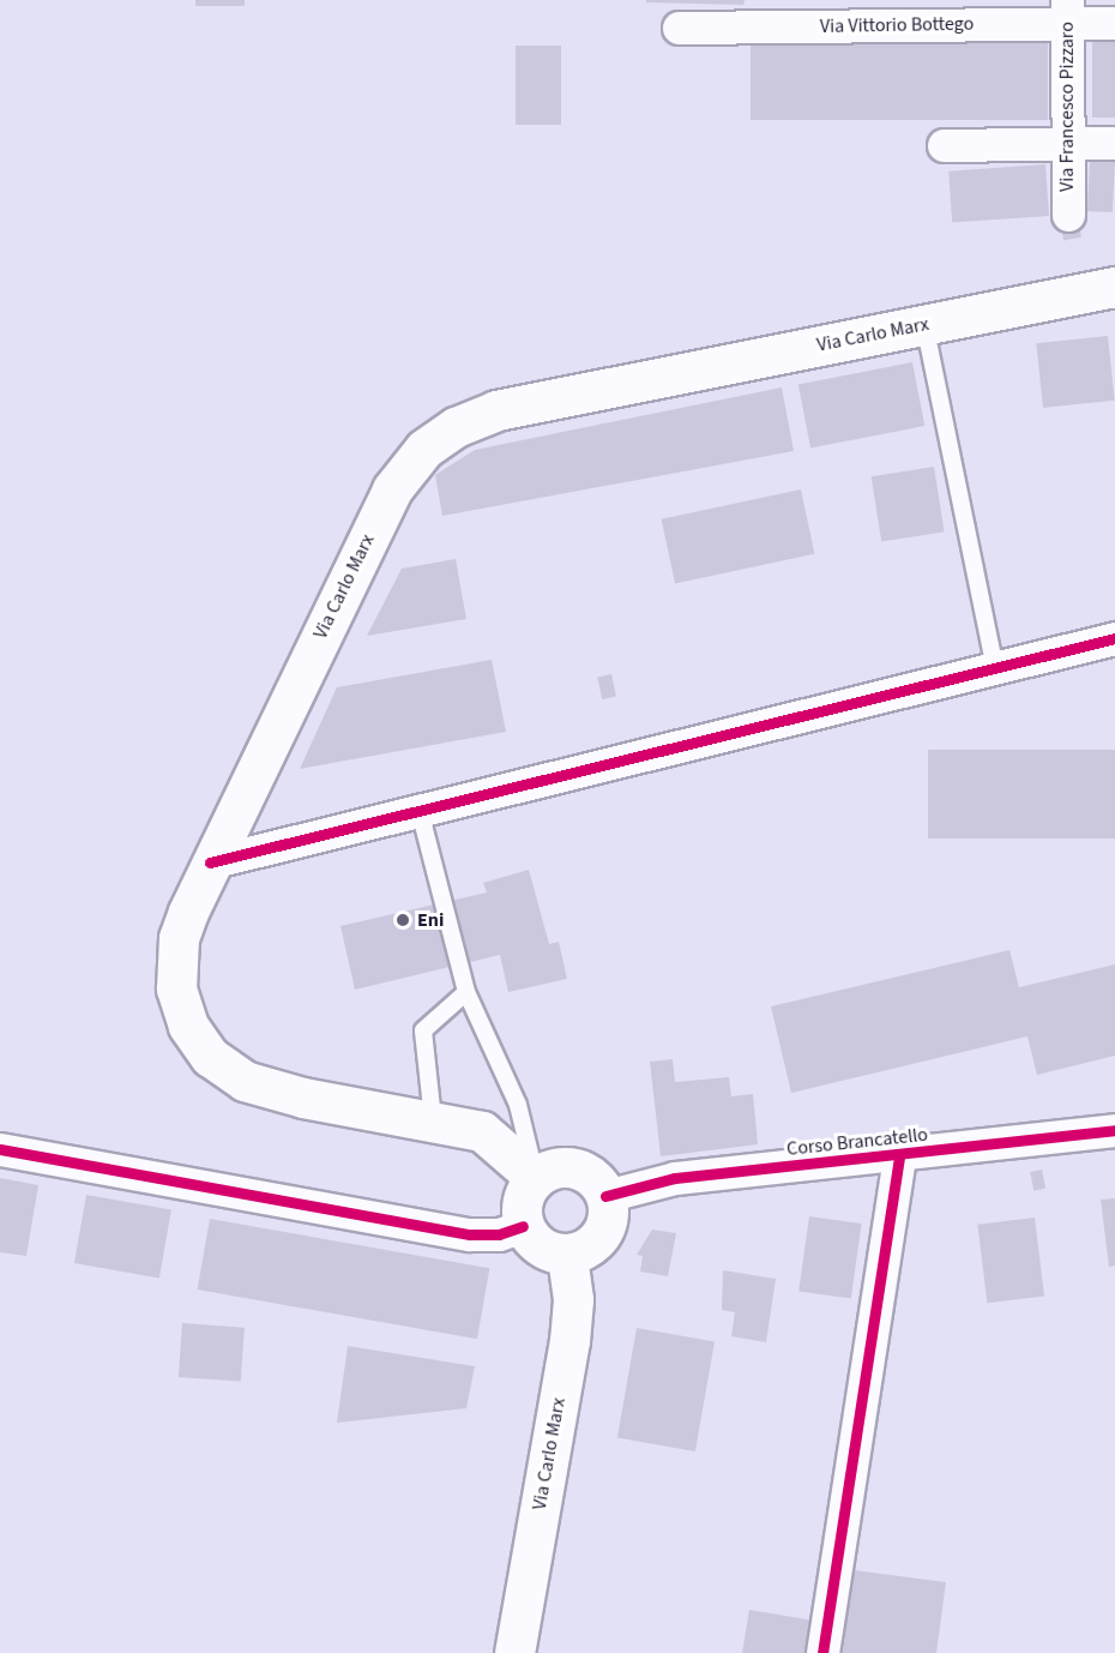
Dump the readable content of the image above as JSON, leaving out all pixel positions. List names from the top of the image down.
{
  "streets": {
    "main road": ["Via Carlo Marx"],
    "street": ["Via Vittorio Bottego", "Via Francesco Pizzaro", "Corso Brancatello"]
  },
  "crossings": [
    ["Via Vittorio Bottego", "Via Francesco Pizzaro"],
    ["Via Carlo Marx", "Corso Brancatello"]
  ],
  "places": ["Eni"]
}
